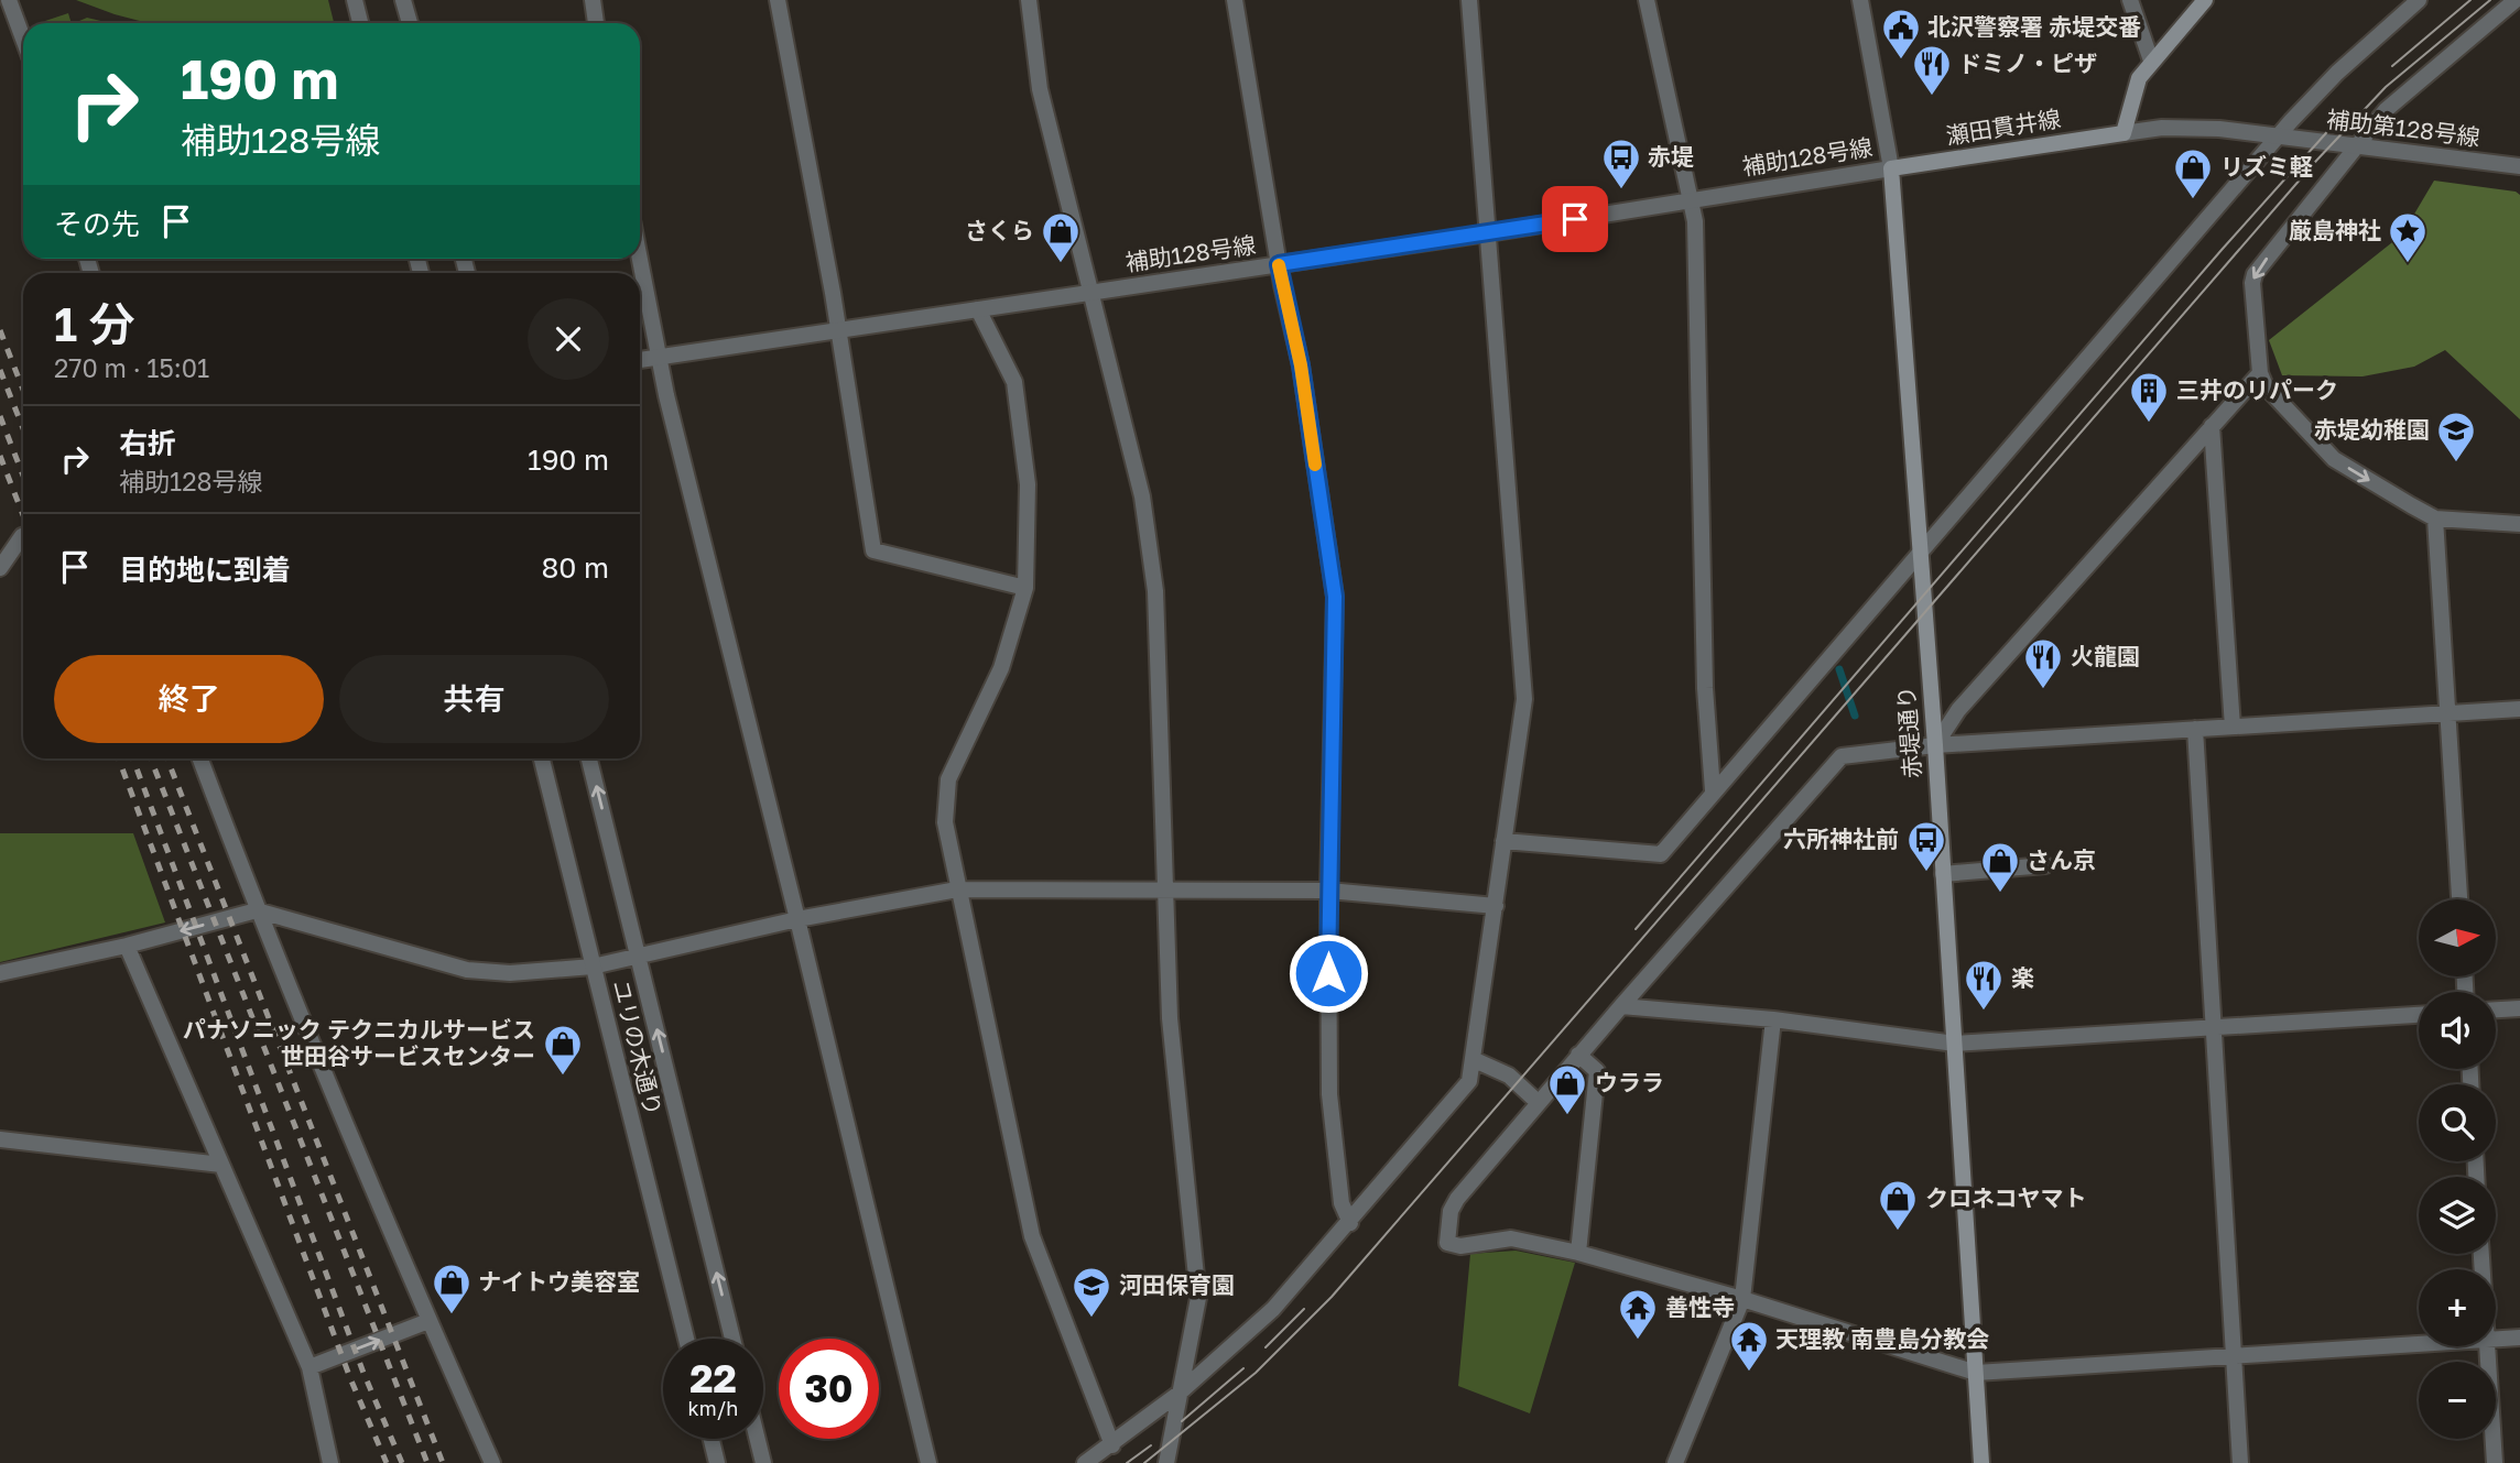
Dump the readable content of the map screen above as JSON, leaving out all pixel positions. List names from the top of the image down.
{
  "streets": {
    "main road": ["瀬田貫井線", "赤堤通り"],
    "street": ["補助第128号線", "補助128号線", "ユリの木通り"]
  },
  "crossings": [
    ["瀬田貫井線", "補助第128号線"],
    ["瀬田貫井線", "補助128号線"],
    ["瀬田貫井線", "赤堤通り"],
    ["補助128号線", "赤堤通り"]
  ],
  "places": {
    "public building": ["北沢警察署 赤堤交番"],
    "restaurant": ["ドミノ・ピザ", "火龍園", "楽"],
    "bus stop": ["赤堤", "六所神社前"],
    "shop": [
      "リズミ軽",
      "さくら",
      "さん京",
      "パナソニック テクニカルサービス 世田谷サービスセンター",
      "ウララ",
      "クロネコヤマト",
      "ナイトウ美容室"
    ],
    "place": ["厳島神社"],
    "building": ["三井のリパーク"],
    "school or university": ["赤堤幼稚園", "河田保育園"],
    "temple": ["善性寺", "天理教 南豊島分教会"]
  },
  "north": "right",
  "page": {
    "turn": ["190 m", "補助128号線"],
    "then": "その先",
    "heading": ["1 分", "270 m · 15:01"],
    "list": [
      {
        "name": "右折",
        "note": "補助128号線",
        "value": "190 m"
      },
      {
        "name": "目的地に到着",
        "value": "80 m"
      }
    ],
    "buttons": ["終了", "共有"],
    "map_buttons": ["+", "−"],
    "speed": "22 km/h",
    "limit": "30"
  }
}
